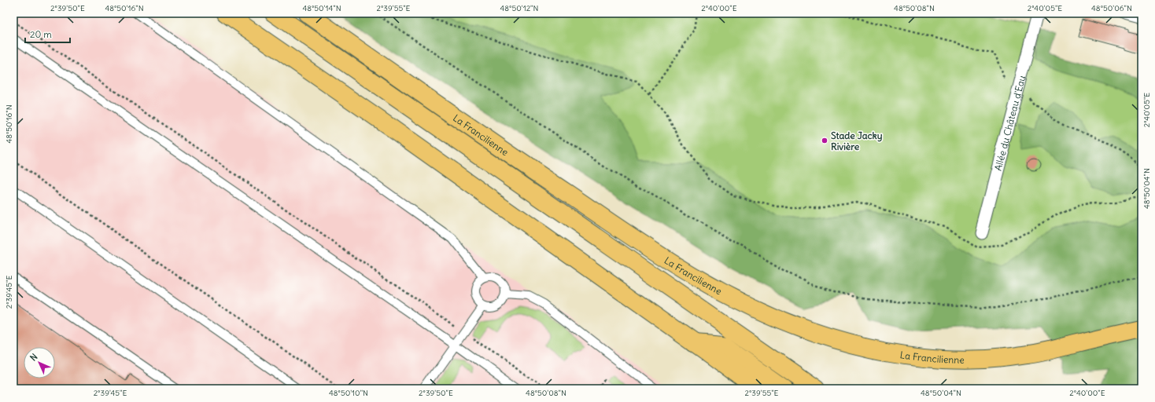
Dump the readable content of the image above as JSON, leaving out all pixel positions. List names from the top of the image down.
{
  "streets": {
    "main road": ["La Francilienne"],
    "street": ["Allée du Château d'Eau"]
  },
  "places": ["Stade Jacky Rivière"],
  "scale_bar": "20 m",
  "north": "top left",
  "coordinates": [
    "2°39'50\"E",
    "48°50'16\"N",
    "48°50'14\"N",
    "2°39'55\"E",
    "48°50'12\"N",
    "2°40'00\"E",
    "48°50'08\"N",
    "2°40'05\"E",
    "48°50'06\"N",
    "48°50'04\"N",
    "2°39'45\"E",
    "48°50'10\"N"
  ]
}
